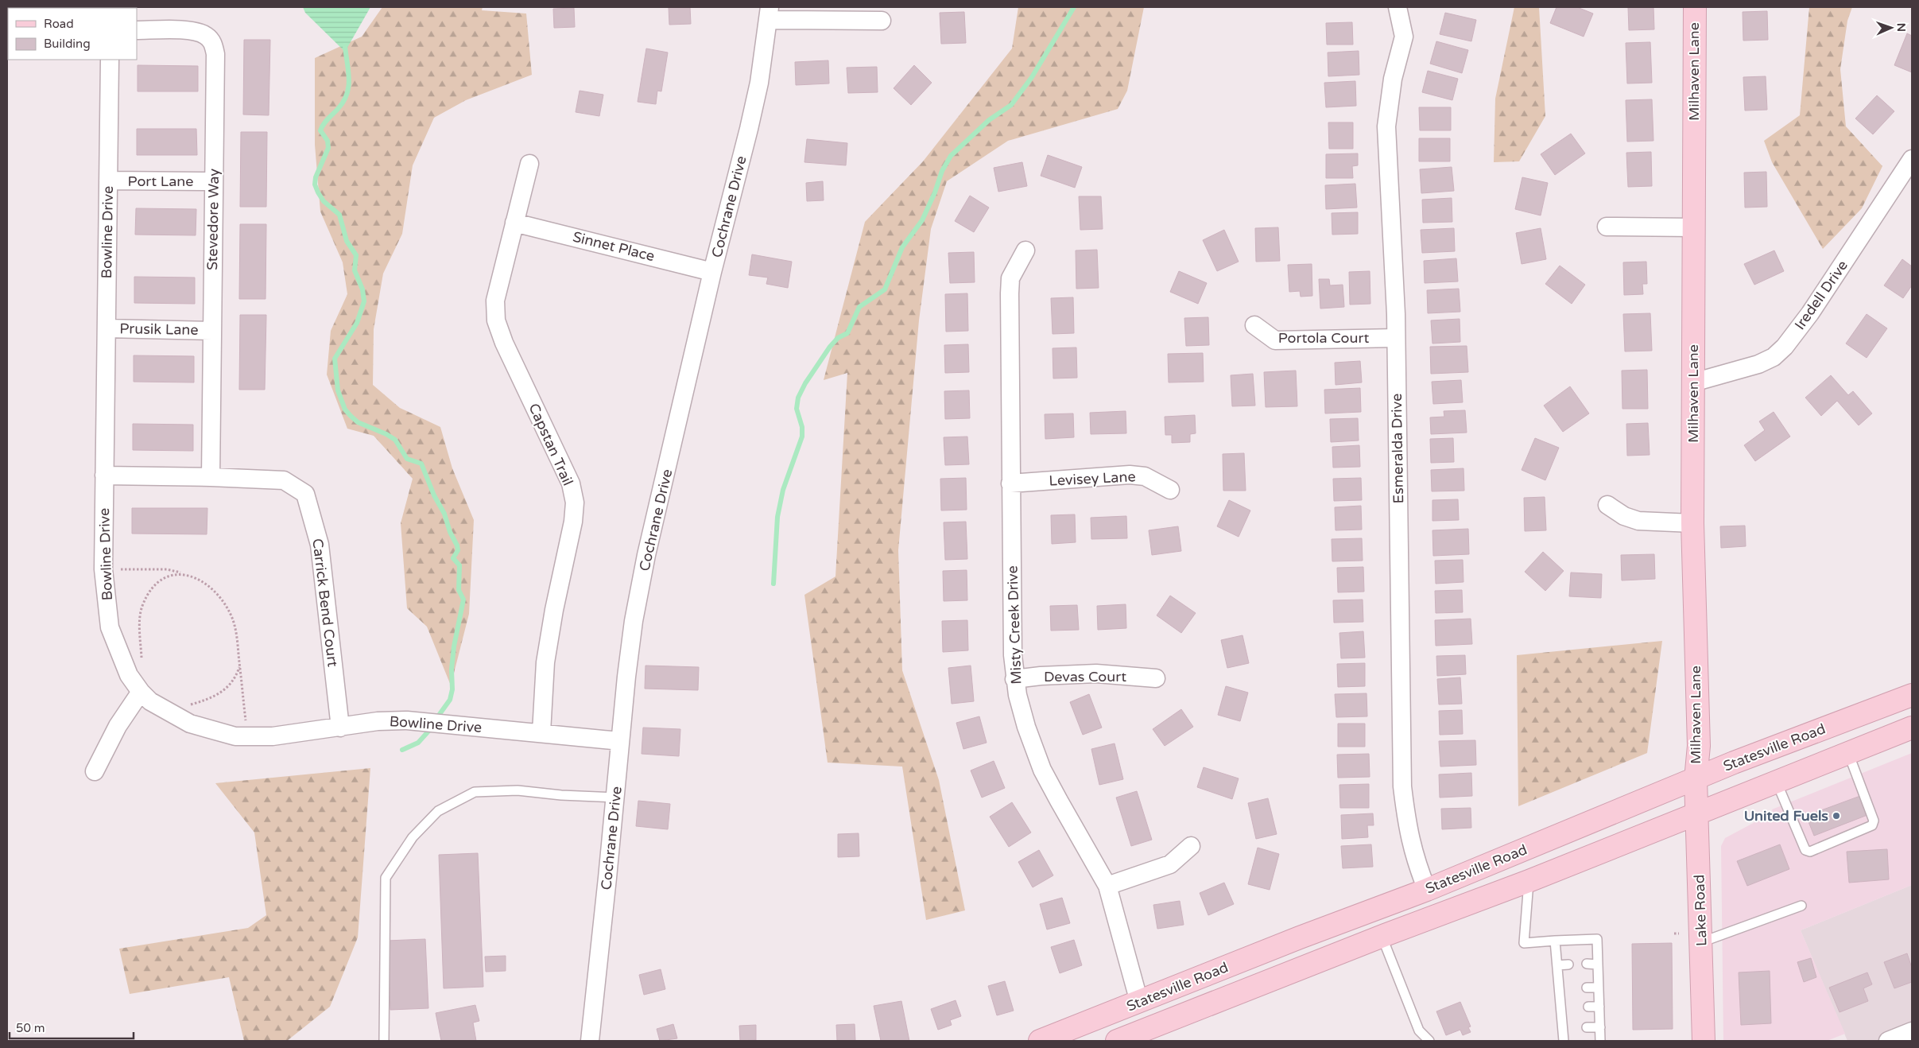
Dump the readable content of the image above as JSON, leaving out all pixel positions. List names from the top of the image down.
{
  "streets": {
    "main road": ["Milhaven Lane", "Statesville Road", "Lake Road"],
    "street": [
      "Port Lane",
      "Cochrane Drive",
      "Stevedore Way",
      "Bowline Drive",
      "Sinnet Place",
      "Iredell Drive",
      "Prusik Lane",
      "Portola Court",
      "Capstan Trail",
      "Esmeralda Drive",
      "Levisey Lane",
      "Carrick Bend Court",
      "Misty Creek Drive",
      "Devas Court"
    ]
  },
  "crossings": [
    ["Milhaven Lane", "Iredell Drive"],
    ["Milhaven Lane", "Statesville Road"],
    ["Milhaven Lane", "Lake Road"],
    ["Port Lane", "Stevedore Way"],
    ["Port Lane", "Bowline Drive"],
    ["Cochrane Drive", "Bowline Drive"],
    ["Cochrane Drive", "Sinnet Place"],
    ["Stevedore Way", "Prusik Lane"],
    ["Stevedore Way", "Carrick Bend Court"],
    ["Bowline Drive", "Prusik Lane"],
    ["Bowline Drive", "Capstan Trail"],
    ["Bowline Drive", "Carrick Bend Court"],
    ["Sinnet Place", "Capstan Trail"],
    ["Portola Court", "Esmeralda Drive"],
    ["Esmeralda Drive", "Statesville Road"],
    ["Levisey Lane", "Misty Creek Drive"],
    ["Misty Creek Drive", "Devas Court"],
    ["Misty Creek Drive", "Statesville Road"],
    ["Statesville Road", "Lake Road"]
  ],
  "places": ["United Fuels"],
  "legend": ["Road", "Building"],
  "scale_bar": "50 m",
  "north": "right"
}
